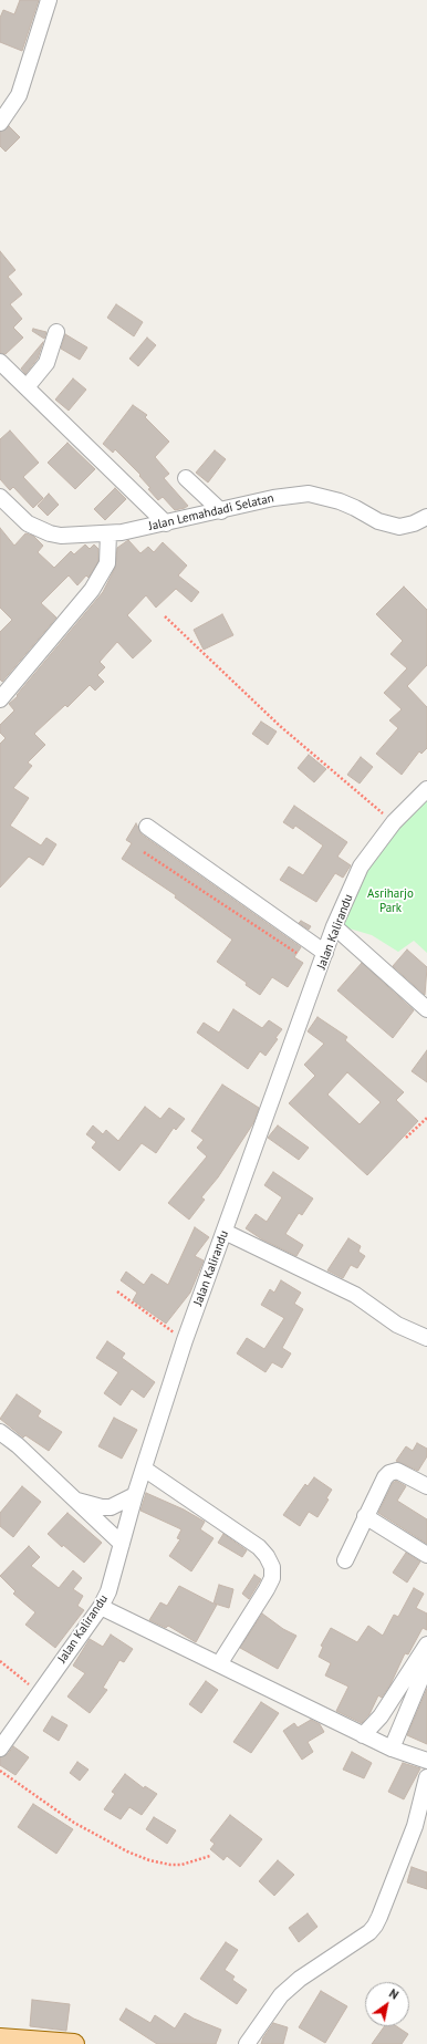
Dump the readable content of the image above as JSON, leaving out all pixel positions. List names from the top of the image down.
{
  "streets": {
    "street": ["Jalan Lemahdadi Selatan", "Jalan Kalirandu"]
  },
  "parks": ["Asriharjo Park"],
  "north": "top right"
}
